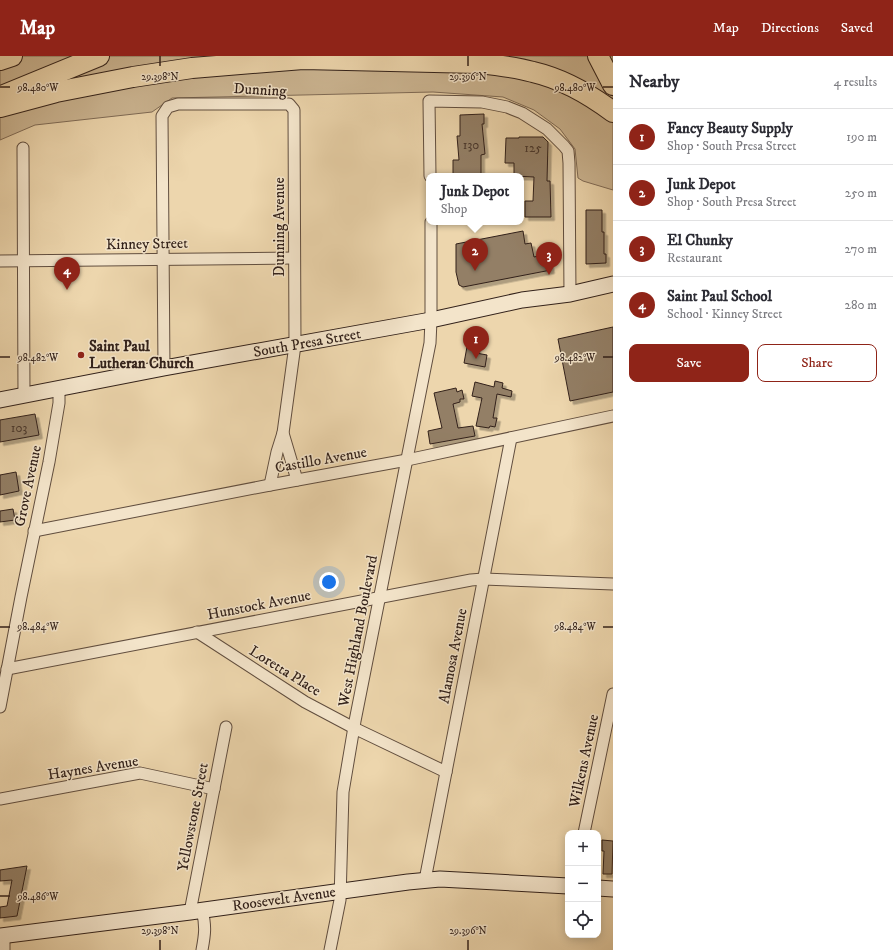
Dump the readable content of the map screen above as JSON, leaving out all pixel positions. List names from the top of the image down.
{
  "streets": {
    "main road": ["South Presa Street", "Roosevelt Avenue"],
    "street": [
      "Dunning",
      "Dunning Avenue",
      "Kinney Street",
      "Castillo Avenue",
      "Grove Avenue",
      "Hunstock Avenue",
      "West Highland Boulevard",
      "Alamosa Avenue",
      "Loretta Place",
      "Wilkens Avenue",
      "Haynes Avenue",
      "Yellowstone Street"
    ]
  },
  "crossings": [
    ["Dunning", "Dunning Avenue"],
    ["Dunning", "Kinney Street"],
    ["Dunning Avenue", "Kinney Street"],
    ["Dunning Avenue", "South Presa Street"],
    ["South Presa Street", "Grove Avenue"],
    ["South Presa Street", "West Highland Boulevard"],
    ["Castillo Avenue", "Grove Avenue"],
    ["Castillo Avenue", "West Highland Boulevard"],
    ["Castillo Avenue", "Alamosa Avenue"],
    ["Grove Avenue", "Hunstock Avenue"],
    ["Hunstock Avenue", "West Highland Boulevard"],
    ["Hunstock Avenue", "Alamosa Avenue"],
    ["Hunstock Avenue", "Loretta Place"],
    ["West Highland Boulevard", "Loretta Place"],
    ["West Highland Boulevard", "Roosevelt Avenue"],
    ["Alamosa Avenue", "Loretta Place"],
    ["Alamosa Avenue", "Roosevelt Avenue"],
    ["Haynes Avenue", "Yellowstone Street"],
    ["Yellowstone Street", "Roosevelt Avenue"]
  ],
  "places": ["Saint Paul Lutheran Church"],
  "house_numbers": ["130", "125", "103"],
  "page": {
    "header": "Map",
    "nav": ["Map", "Directions", "Saved"],
    "heading": ["Nearby", "4 results"],
    "list": [
      {
        "mark": "1",
        "name": "Fancy Beauty Supply",
        "note": "Shop · South Presa Street",
        "value": "190 m"
      },
      {
        "mark": "2",
        "name": "Junk Depot",
        "note": "Shop · South Presa Street",
        "value": "250 m"
      },
      {
        "mark": "3",
        "name": "El Chunky",
        "note": "Restaurant",
        "value": "270 m"
      },
      {
        "mark": "4",
        "name": "Saint Paul School",
        "note": "School · Kinney Street",
        "value": "280 m"
      }
    ],
    "popup": ["Junk Depot", "Shop"],
    "pins": [
      "2",
      "3",
      "4",
      "1"
    ],
    "buttons": ["Save", "Share"],
    "map_buttons": ["+", "−"]
  },
  "coordinates": [
    "29.398°N",
    "29.396°N",
    "98.480°W",
    "98.482°W",
    "98.484°W",
    "98.486°W"
  ]
}
